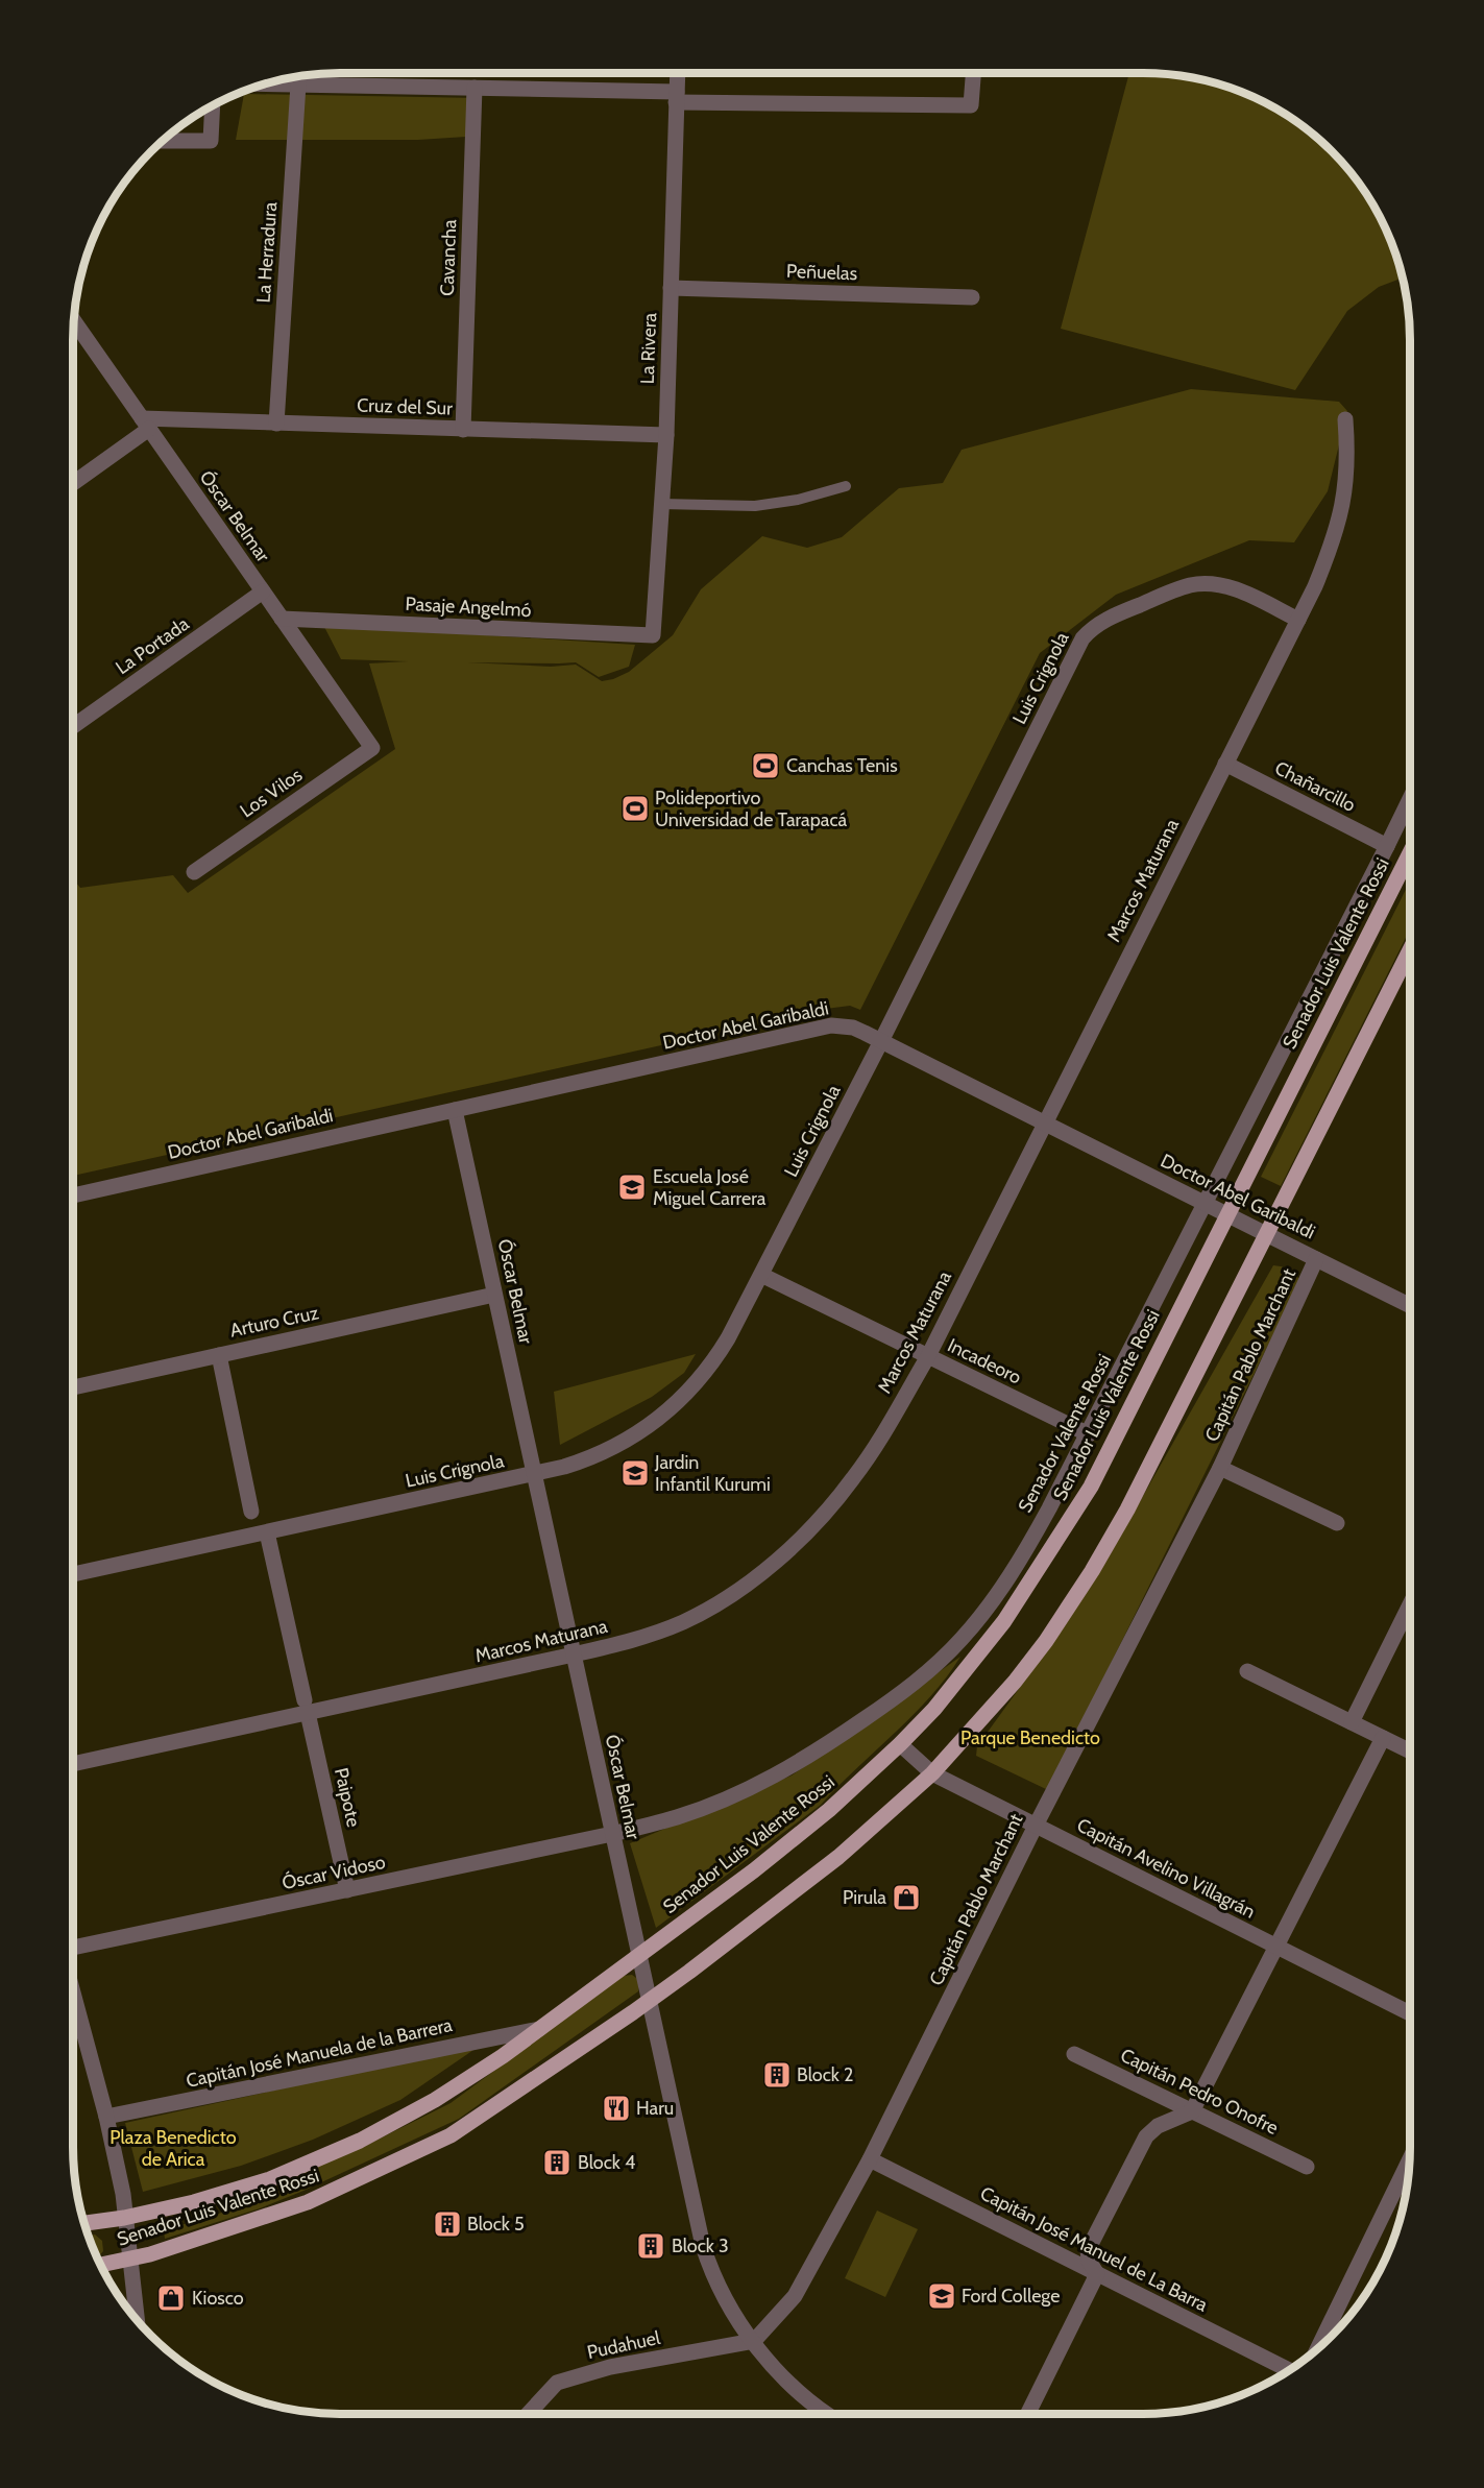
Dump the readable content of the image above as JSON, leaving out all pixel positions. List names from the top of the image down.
{
  "streets": {
    "main road": ["Senador Luis Valente Rossi"],
    "street": [
      "La Herradura",
      "Cavancha",
      "Peñuelas",
      "La Rivera",
      "Cruz del Sur",
      "Óscar Belmar",
      "Pasaje Angelmó",
      "La Portada",
      "Luis Crignola",
      "Chañarcillo",
      "Los Vilos",
      "Marcos Maturana",
      "Doctor Abel Garibaldi",
      "Arturo Cruz",
      "Capitán Pablo Marchant",
      "Incadeoro",
      "Senador Valente Rossi",
      "Paipote",
      "Capitán Avelino Villagrán",
      "Óscar Vidoso",
      "Capitán José Manuela de la Barrera",
      "Capitán Pedro Onofre",
      "Capitán José Manuel de La Barra",
      "Pudahuel"
    ]
  },
  "crossings": [
    ["La Herradura", "Cruz del Sur"],
    ["Cavancha", "Cruz del Sur"],
    ["Peñuelas", "La Rivera"],
    ["La Rivera", "Cruz del Sur"],
    ["La Rivera", "Pasaje Angelmó"],
    ["Cruz del Sur", "Óscar Belmar"],
    ["Óscar Belmar", "Pasaje Angelmó"],
    ["Óscar Belmar", "La Portada"],
    ["Óscar Belmar", "Luis Crignola"],
    ["Óscar Belmar", "Los Vilos"],
    ["Óscar Belmar", "Marcos Maturana"],
    ["Óscar Belmar", "Senador Luis Valente Rossi"],
    ["Óscar Belmar", "Doctor Abel Garibaldi"],
    ["Óscar Belmar", "Arturo Cruz"],
    ["Óscar Belmar", "Capitán Pablo Marchant"],
    ["Óscar Belmar", "Senador Valente Rossi"],
    ["Óscar Belmar", "Óscar Vidoso"],
    ["Óscar Belmar", "Pudahuel"],
    ["Luis Crignola", "Marcos Maturana"],
    ["Luis Crignola", "Doctor Abel Garibaldi"],
    ["Luis Crignola", "Incadeoro"],
    ["Luis Crignola", "Paipote"],
    ["Chañarcillo", "Marcos Maturana"],
    ["Chañarcillo", "Senador Valente Rossi"],
    ["Marcos Maturana", "Doctor Abel Garibaldi"],
    ["Marcos Maturana", "Incadeoro"],
    ["Marcos Maturana", "Paipote"],
    ["Senador Luis Valente Rossi", "Doctor Abel Garibaldi"],
    ["Senador Luis Valente Rossi", "Capitán Avelino Villagrán"],
    ["Senador Luis Valente Rossi", "Capitán José Manuela de la Barrera"],
    ["Doctor Abel Garibaldi", "Capitán Pablo Marchant"],
    ["Doctor Abel Garibaldi", "Senador Valente Rossi"],
    ["Capitán Pablo Marchant", "Capitán Avelino Villagrán"],
    ["Capitán Pablo Marchant", "Capitán José Manuel de La Barra"],
    ["Capitán Pablo Marchant", "Pudahuel"],
    ["Incadeoro", "Senador Valente Rossi"],
    ["Senador Valente Rossi", "Óscar Vidoso"],
    ["Paipote", "Óscar Vidoso"]
  ],
  "parks": ["Parque Benedicto", "Plaza Benedicto de Arica"],
  "places": {
    "sports": ["Canchas Tenis", "Polideportivo Universidad de Tarapacá"],
    "school or university": ["Escuela José Miguel Carrera", "Jardin Infantil Kurumi", "Ford College"],
    "shop": ["Pirula", "Kiosco"],
    "building": [
      "Block 2",
      "Block 4",
      "Block 5",
      "Block 3"
    ],
    "restaurant": ["Haru"]
  }
}
